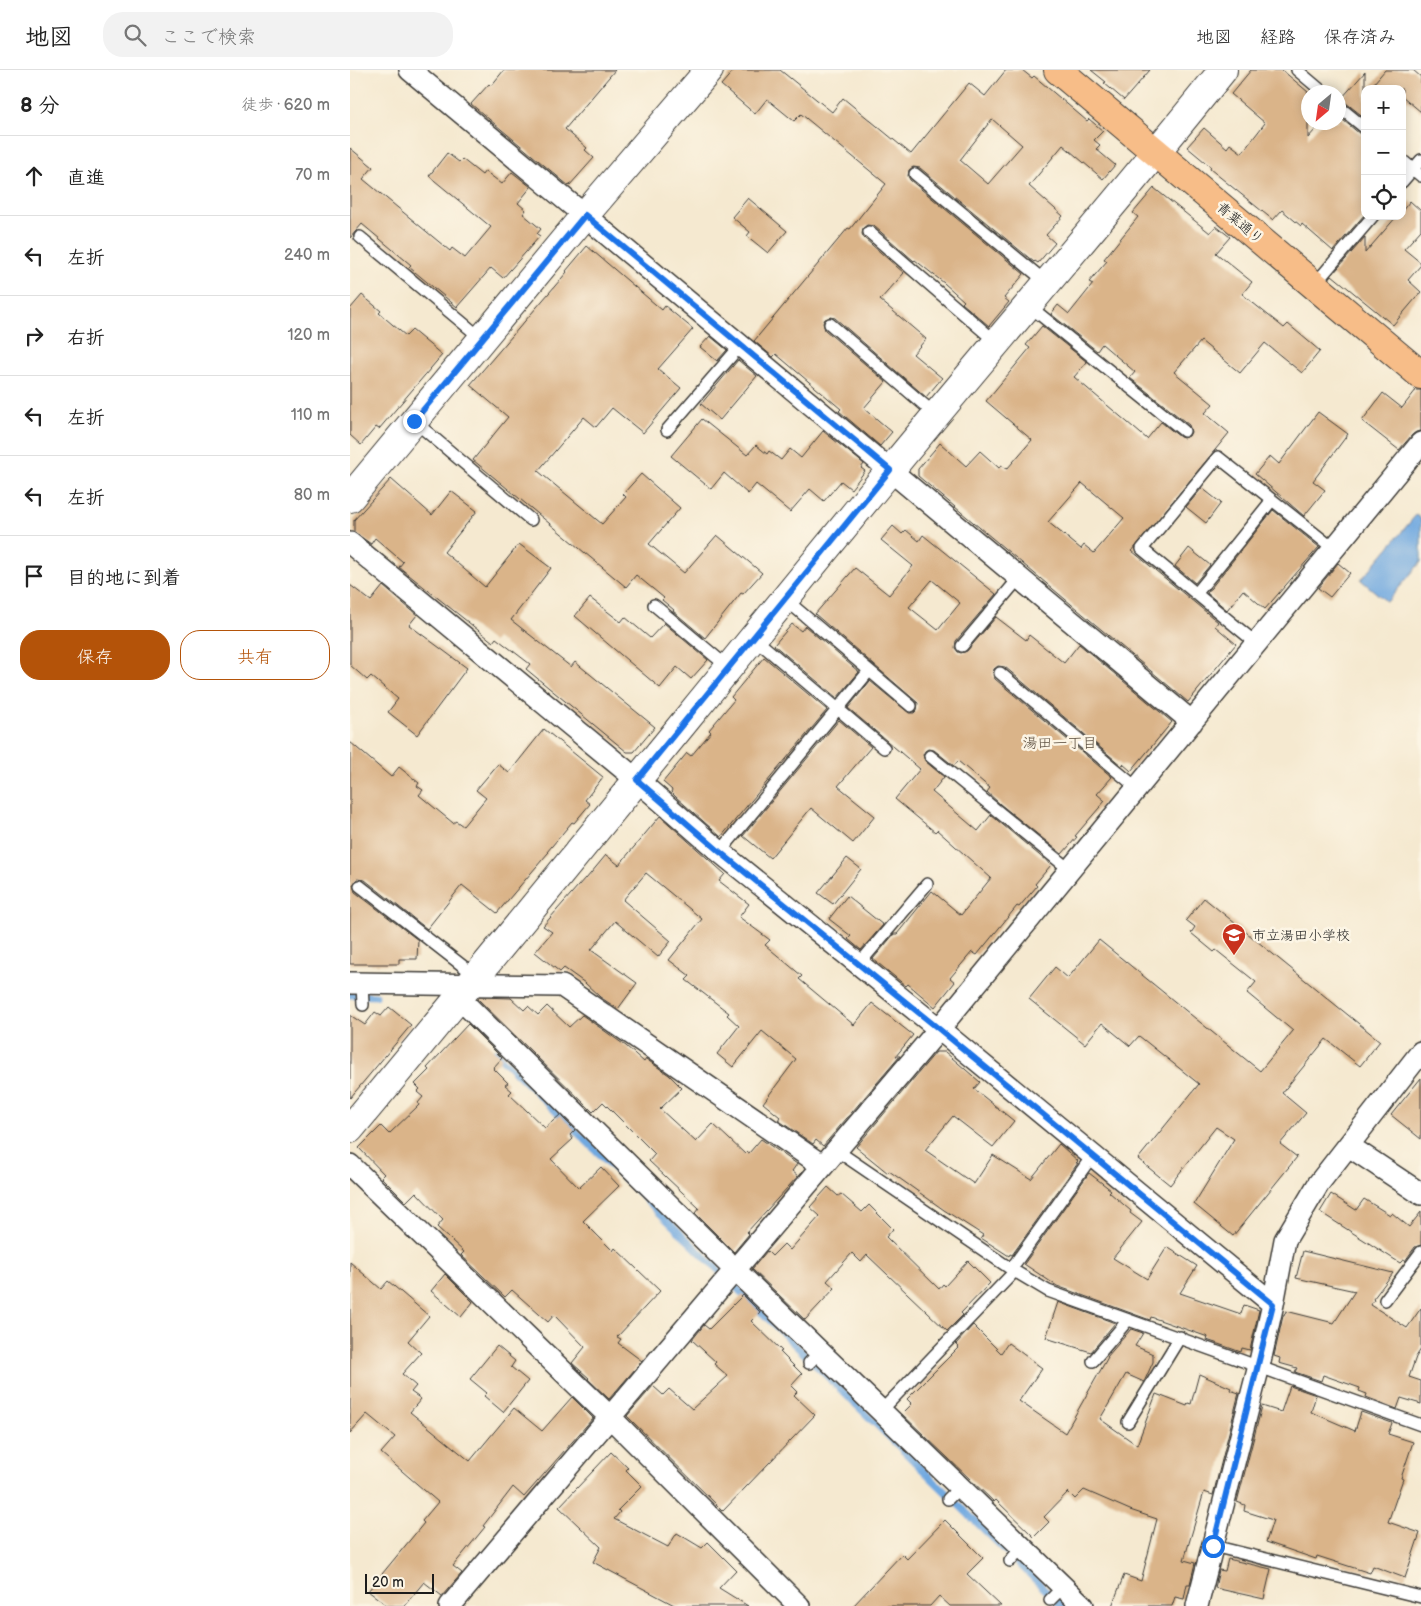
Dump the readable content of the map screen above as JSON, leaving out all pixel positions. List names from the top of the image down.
{
  "streets": {
    "main road": ["青葉通り"]
  },
  "districts": ["湯田一丁目"],
  "places": {
    "school or university": ["市立湯田小学校"]
  },
  "scale_bar": "20 m",
  "north": "bottom left",
  "page": {
    "header": "地図",
    "search": "ここで検索",
    "nav": ["地図", "経路", "保存済み"],
    "heading": ["8 分", "徒歩 · 620 m"],
    "map_buttons": ["+", "−"],
    "list": [
      ["直進", "70 m"],
      ["左折", "240 m"],
      ["右折", "120 m"],
      ["左折", "110 m"],
      ["左折", "80 m"],
      "目的地に到着"
    ],
    "buttons": ["保存", "共有"],
    "scale": "20 m"
  }
}
